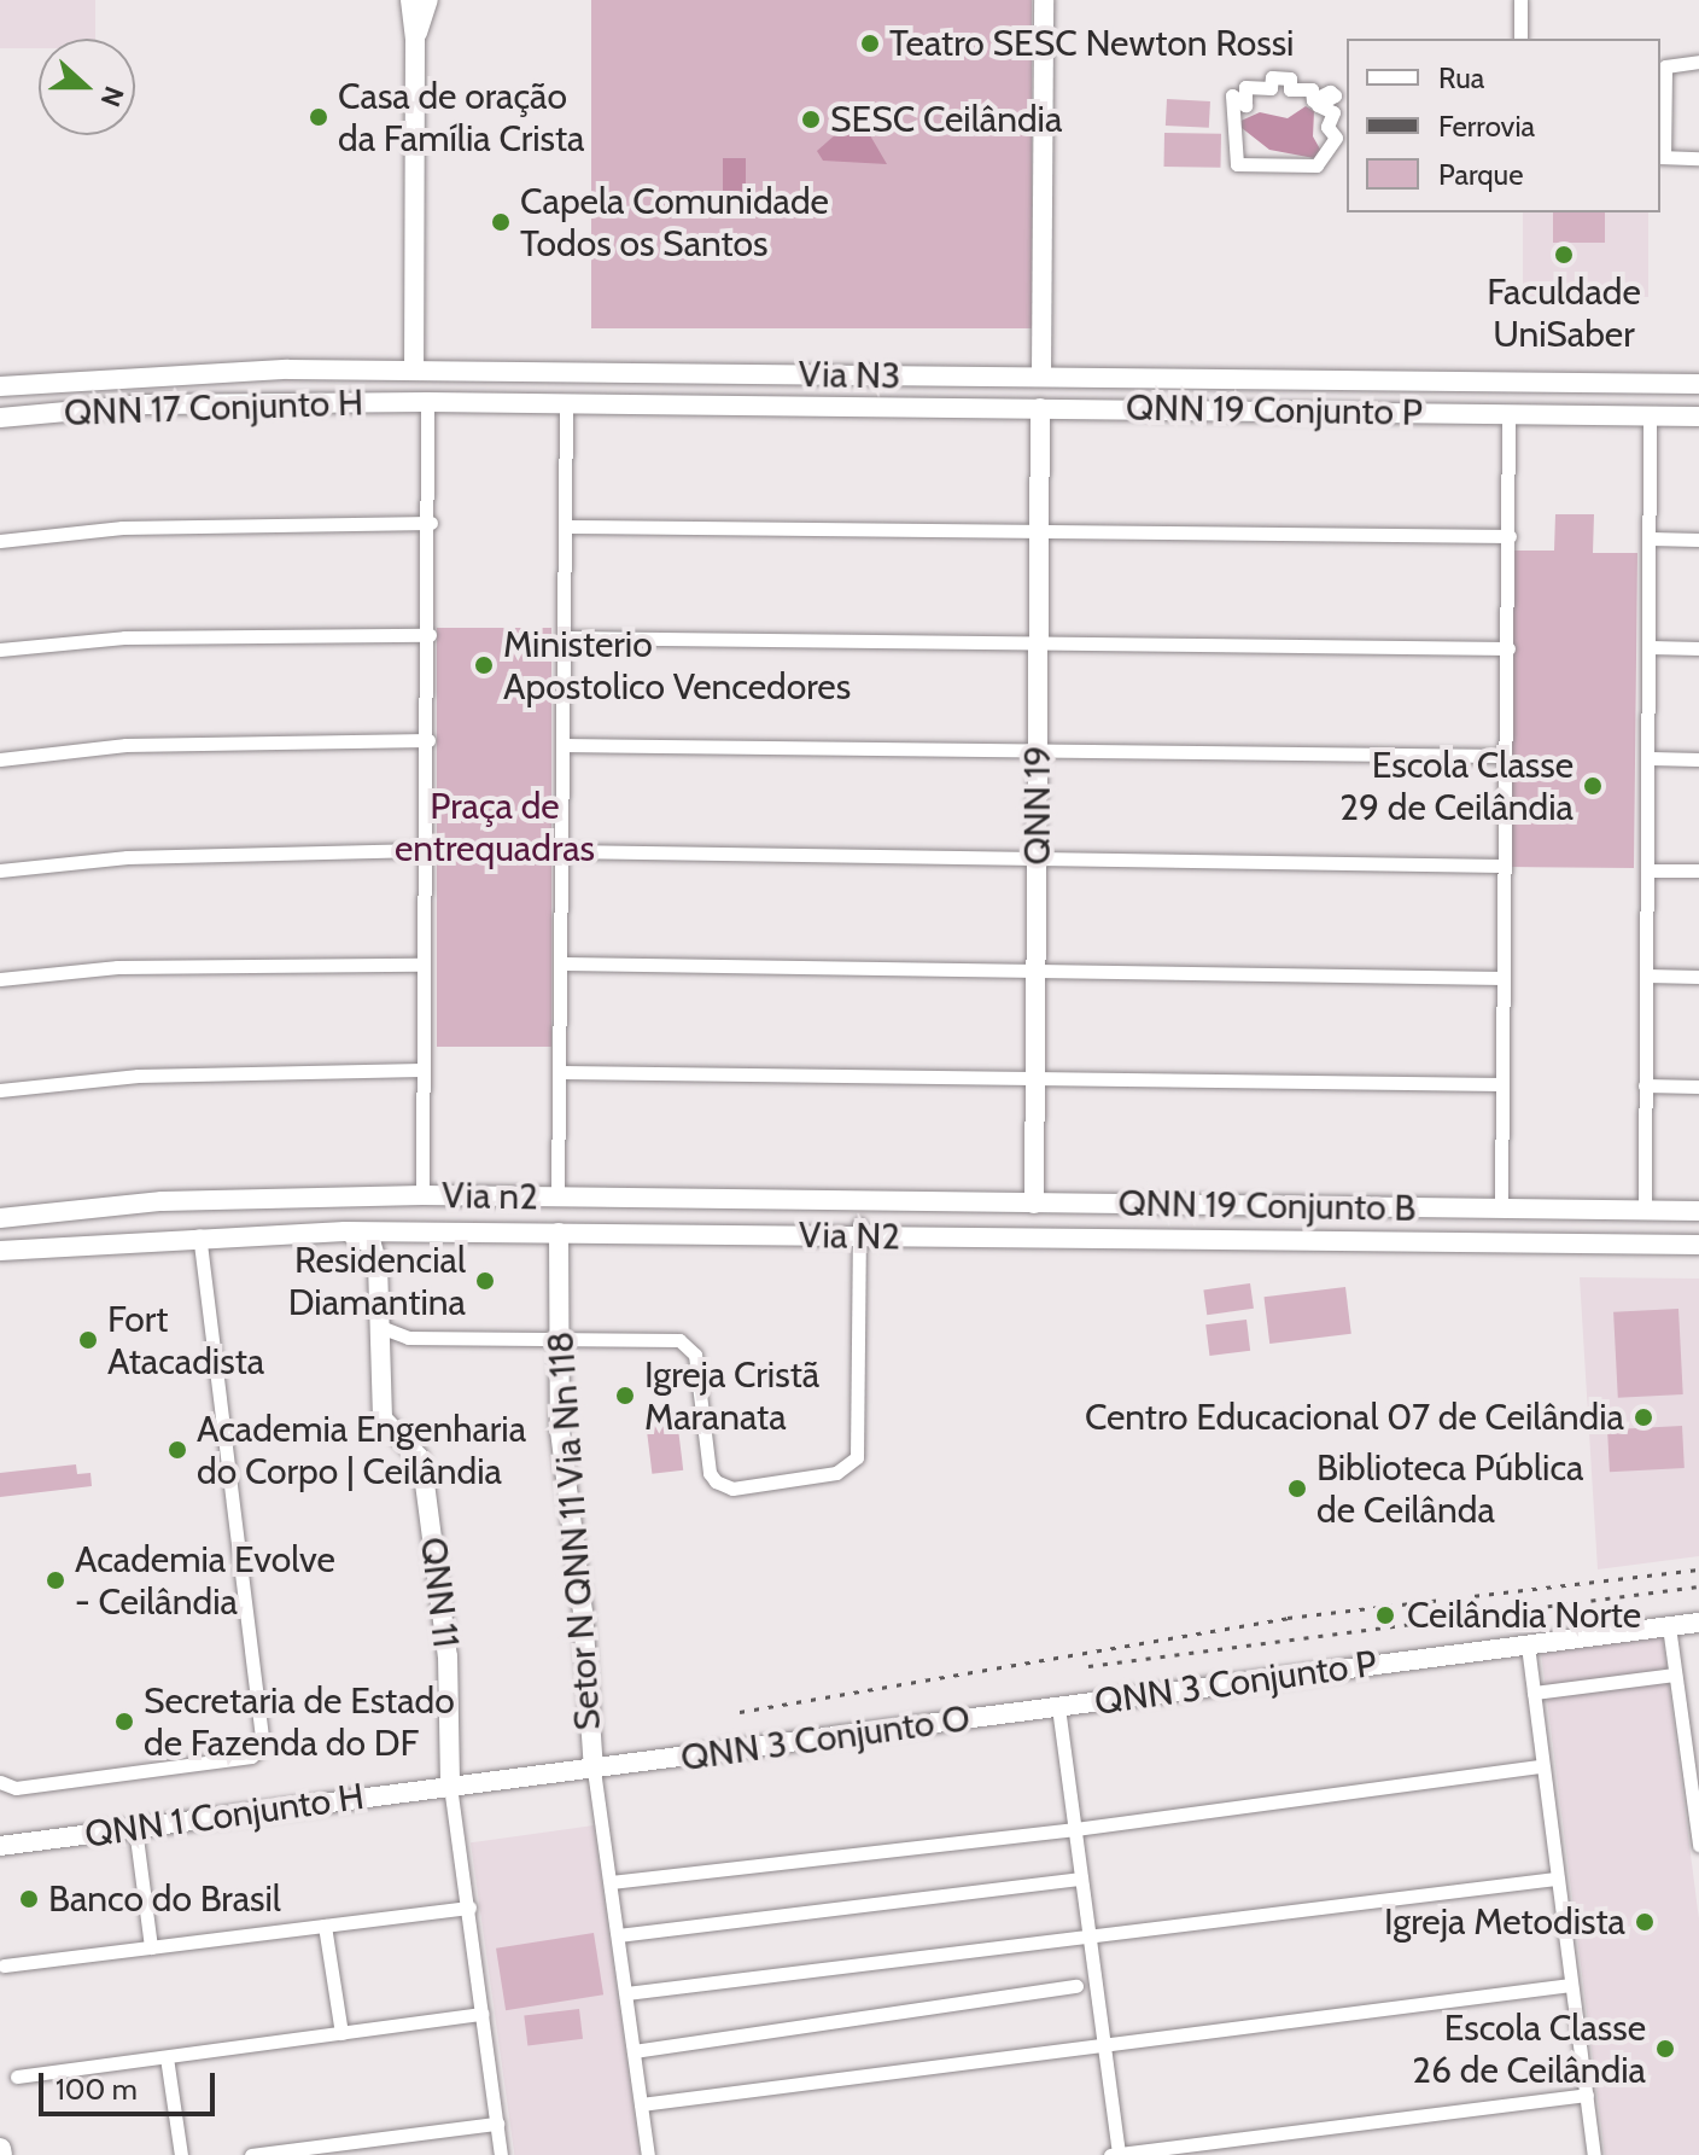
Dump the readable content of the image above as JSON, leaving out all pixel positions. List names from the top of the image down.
{
  "streets": {
    "main road": [
      "Via N3",
      "QNN 17 Conjunto H",
      "QNN 19 Conjunto P",
      "QNN 19",
      "Via n2",
      "QNN 19 Conjunto B",
      "Via N2",
      "Setor N QNN 11 Via Nn 118",
      "QNN 11",
      "QNN 3 Conjunto P",
      "QNN 3 Conjunto O",
      "QNN 1 Conjunto H"
    ]
  },
  "crossings": [
    ["QNN 19 Conjunto P", "QNN 19"],
    ["QNN 19", "Via n2"],
    ["QNN 19", "QNN 19 Conjunto B"],
    ["Via n2", "QNN 19 Conjunto B"],
    ["Via n2", "Via N2"],
    ["Via N2", "Setor N QNN 11 Via Nn 118"],
    ["Via N2", "QNN 11"],
    ["Setor N QNN 11 Via Nn 118", "QNN 3 Conjunto O"],
    ["QNN 11", "QNN 1 Conjunto H"],
    ["QNN 3 Conjunto P", "QNN 3 Conjunto O"]
  ],
  "parks": ["Praça de entrequadras"],
  "places": [
    "Teatro SESC Newton Rossi",
    "Casa de oração da Família Crista",
    "SESC Ceilândia",
    "Capela Comunidade Todos os Santos",
    "Faculdade UniSaber",
    "Ministerio Apostolico Vencedores",
    "Escola Classe 29 de Ceilândia",
    "Residencial Diamantina",
    "Fort Atacadista",
    "Igreja Cristã Maranata",
    "Centro Educacional 07 de Ceilândia",
    "Academia Engenharia do Corpo | Ceilândia",
    "Biblioteca Pública de Ceilânda",
    "Academia Evolve - Ceilândia",
    "Ceilândia Norte",
    "Secretaria de Estado de Fazenda do DF",
    "Banco do Brasil",
    "Igreja Metodista",
    "Escola Classe 26 de Ceilândia"
  ],
  "legend": ["Rua", "Ferrovia", "Parque"],
  "scale_bar": "100 m",
  "north": "right"
}
